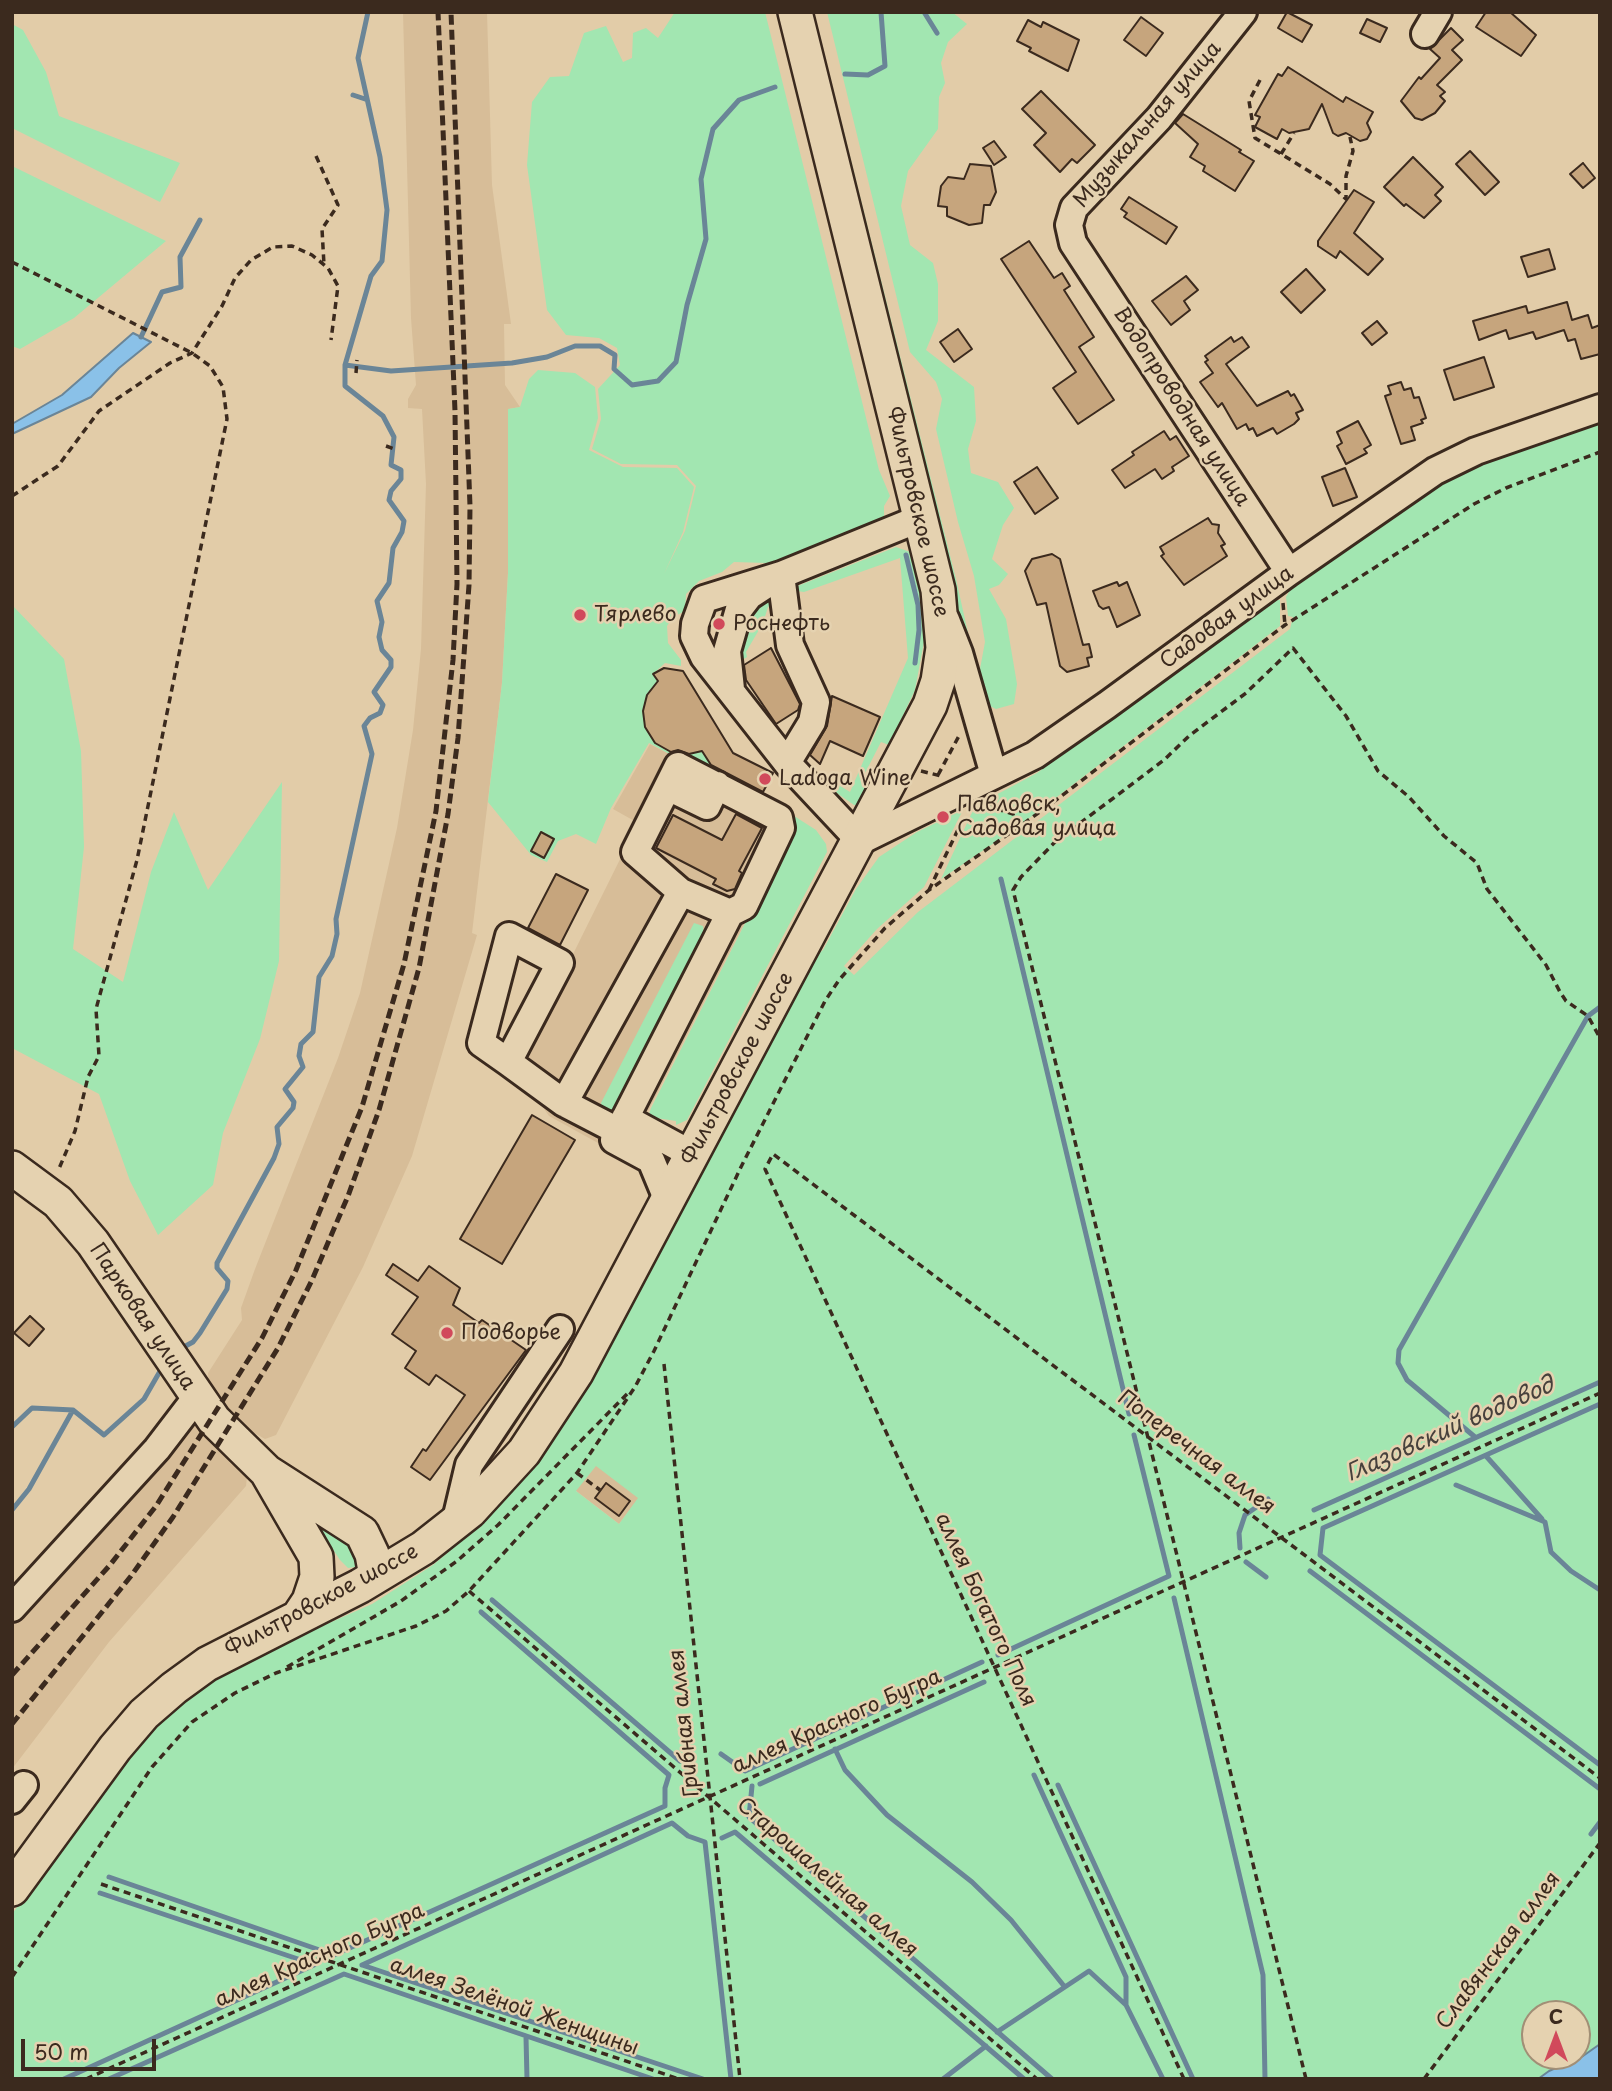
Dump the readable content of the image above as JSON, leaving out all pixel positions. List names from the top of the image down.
{
  "streets": {
    "main road": ["Фильтровское шоссе", "Парковая улица"],
    "street": ["Музыкальная улица", "Водопроводная улица", "Садовая улица"],
    "path": [
      "Поперечная аллея",
      "аллея Богатого Поля",
      "аллея Красного Бугра",
      "Грибная аллея",
      "Старошалейная аллея",
      "Славянская аллея",
      "аллея Зелёной Женщины"
    ]
  },
  "crossings": [
    ["Музыкальная улица", "Водопроводная улица"],
    ["Водопроводная улица", "Садовая улица"],
    ["Фильтровское шоссе", "Садовая улица"],
    ["Фильтровское шоссе", "Парковая улица"],
    ["Поперечная аллея", "аллея Богатого Поля"],
    ["Поперечная аллея", "аллея Красного Бугра"],
    ["аллея Богатого Поля", "аллея Красного Бугра"],
    ["аллея Красного Бугра", "Грибная аллея"],
    ["аллея Красного Бугра", "Старошалейная аллея"],
    ["аллея Красного Бугра", "аллея Зелёной Женщины"],
    ["Грибная аллея", "Старошалейная аллея"]
  ],
  "water": ["Глазовский водовод"],
  "places": [
    "Тярлево",
    "Роснефть",
    "Ladoga Wine",
    "Павловск, Садовая улица",
    "Подворье"
  ],
  "scale_bar": "50 m",
  "north": "top"
}
